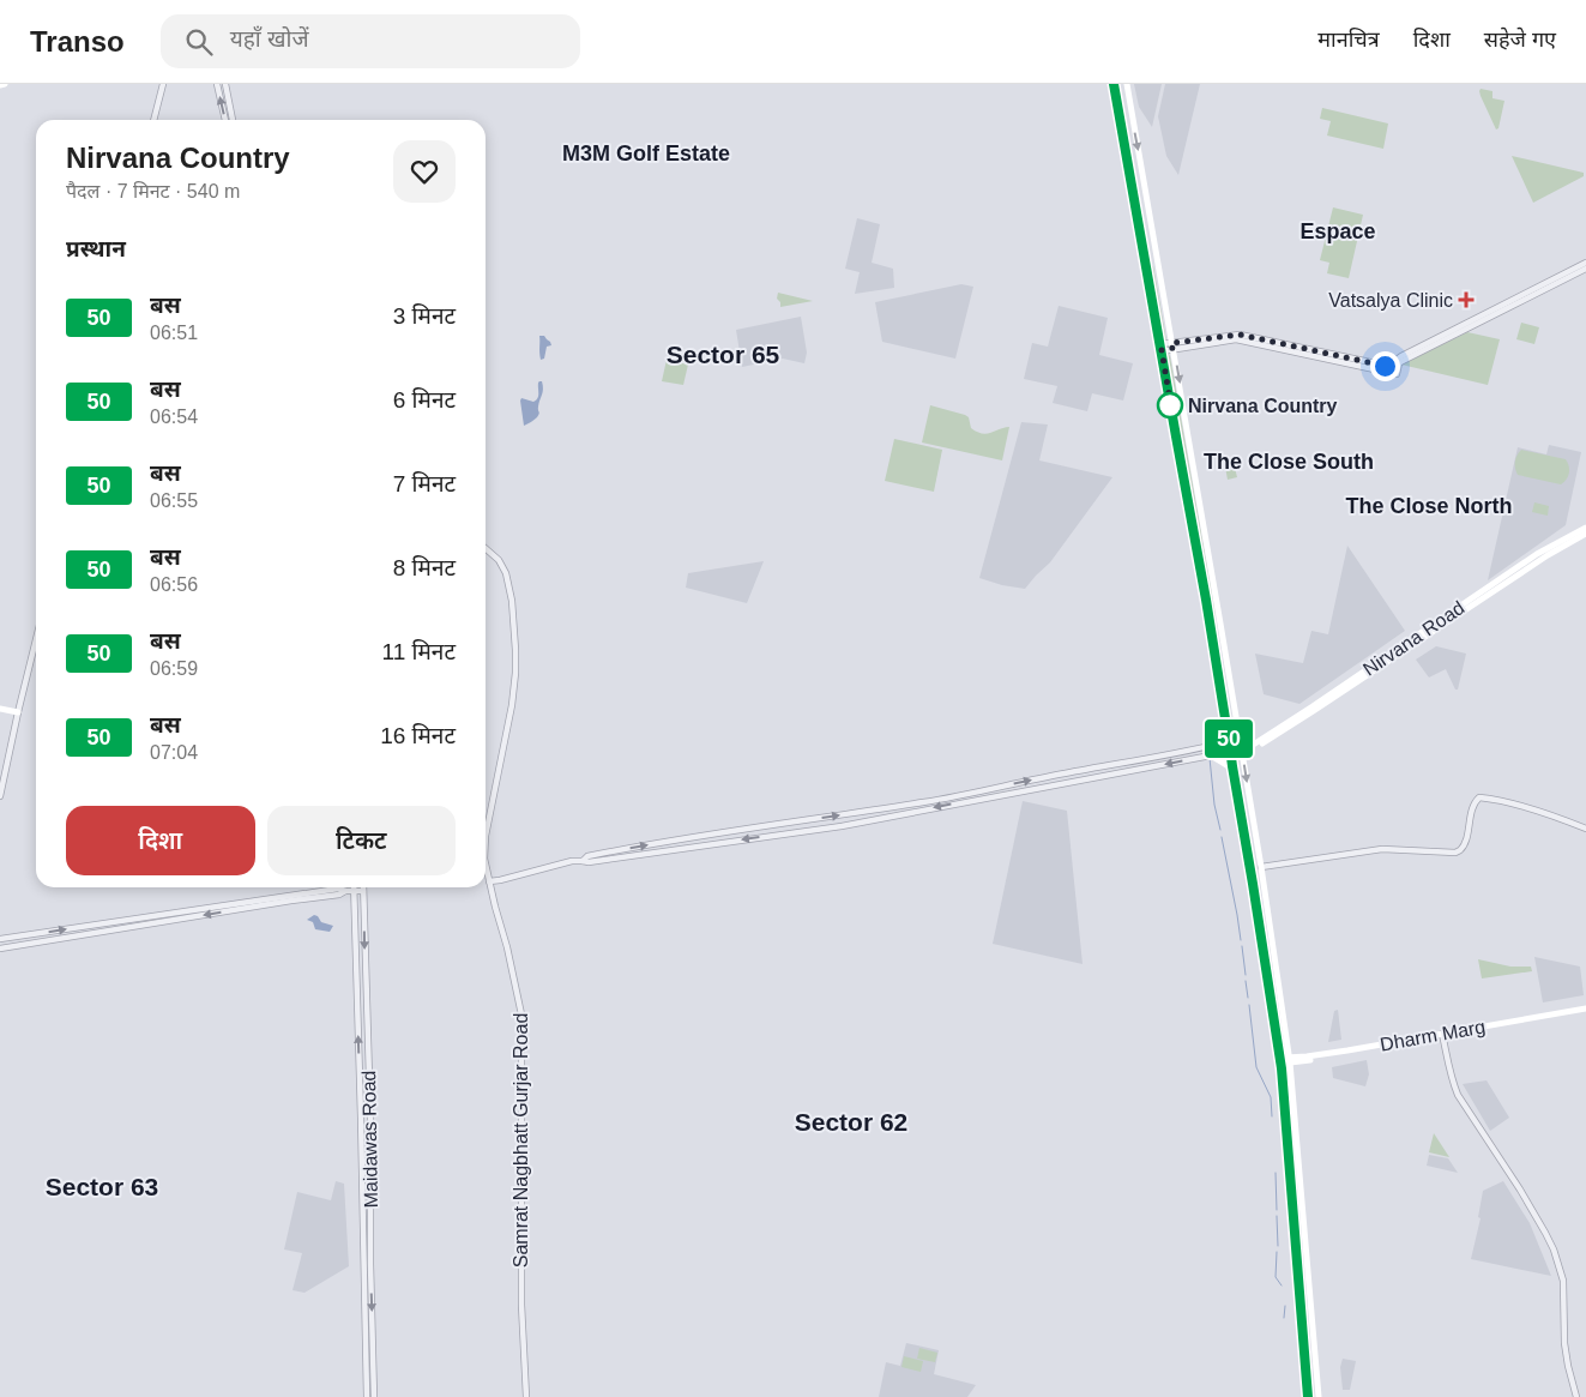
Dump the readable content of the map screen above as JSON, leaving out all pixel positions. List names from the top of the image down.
{
  "streets": {
    "main road": ["Nirvana Road", "Dharm Marg"],
    "street": ["Maidawas Road", "Samrat Nagbhatt Gurjar Road"]
  },
  "districts": [
    "M3M Golf Estate",
    "Espace",
    "Sector 65",
    "The Close South",
    "The Close North",
    "Sector 62",
    "Sector 63"
  ],
  "places": {
    "health": ["Vatsalya Clinic"],
    "other": ["Nirvana Country"]
  },
  "lines": ["bus line 50"],
  "page": {
    "header": "Transo",
    "search": "यहाँ खोजें",
    "nav": ["मानचित्र", "दिशा", "सहेजे गए"],
    "on_map": "50",
    "heading": [
      ["Nirvana Country", "पैदल · 7 मिनट · 540 m"],
      "प्रस्थान"
    ],
    "list": [
      {
        "mark": "50",
        "name": "बस",
        "note": "06:51",
        "value": "3 मिनट"
      },
      {
        "mark": "50",
        "name": "बस",
        "note": "06:54",
        "value": "6 मिनट"
      },
      {
        "mark": "50",
        "name": "बस",
        "note": "06:55",
        "value": "7 मिनट"
      },
      {
        "mark": "50",
        "name": "बस",
        "note": "06:56",
        "value": "8 मिनट"
      },
      {
        "mark": "50",
        "name": "बस",
        "note": "06:59",
        "value": "11 मिनट"
      },
      {
        "mark": "50",
        "name": "बस",
        "note": "07:04",
        "value": "16 मिनट"
      }
    ],
    "buttons": ["दिशा", "टिकट"]
  }
}
